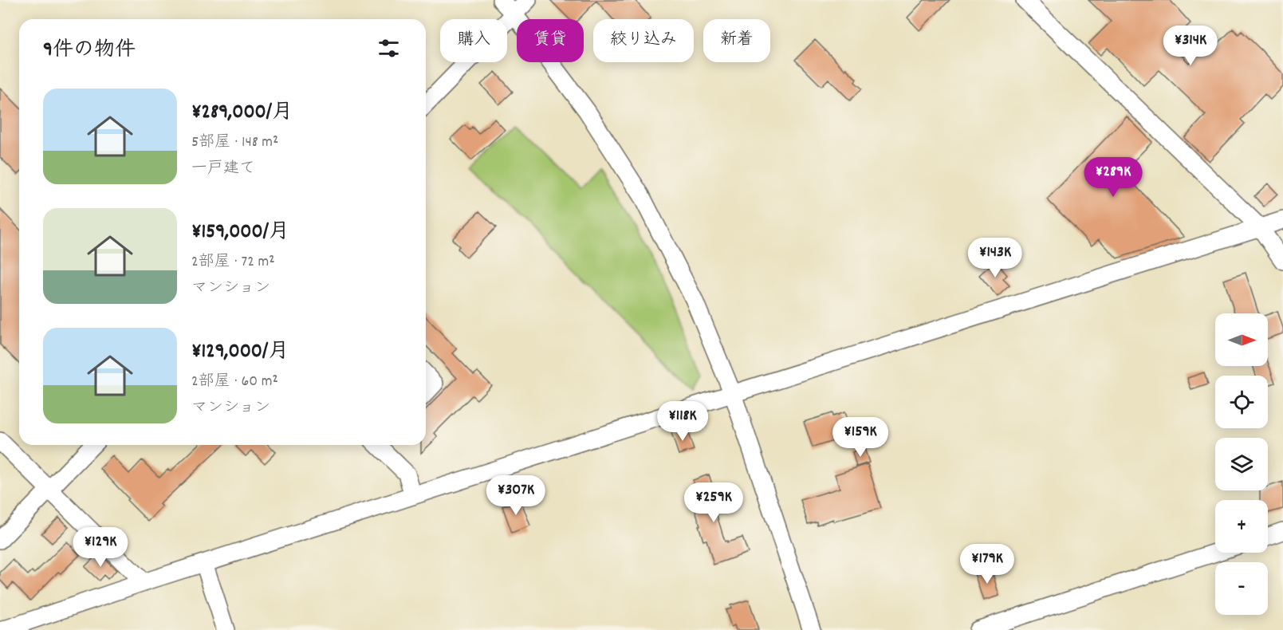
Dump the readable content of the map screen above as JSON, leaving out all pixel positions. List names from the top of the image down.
{
  "north": "right",
  "page": {
    "chip": [
      "購入",
      "賃貸",
      "絞り込み",
      "新着"
    ],
    "heading": "9件の物件",
    "price": [
      "¥314K",
      "¥289K",
      "¥143K",
      "¥118K",
      "¥159K",
      "¥307K",
      "¥259K",
      "¥129K",
      "¥179K"
    ],
    "list": [
      {
        "name": "¥289,000/月",
        "note": "5部屋 · 148 m² · 一戸建て"
      },
      {
        "name": "¥159,000/月",
        "note": "2部屋 · 72 m² · マンション"
      },
      {
        "name": "¥129,000/月",
        "note": "2部屋 · 60 m² · マンション"
      }
    ],
    "map_buttons": ["+", "−"]
  }
}
